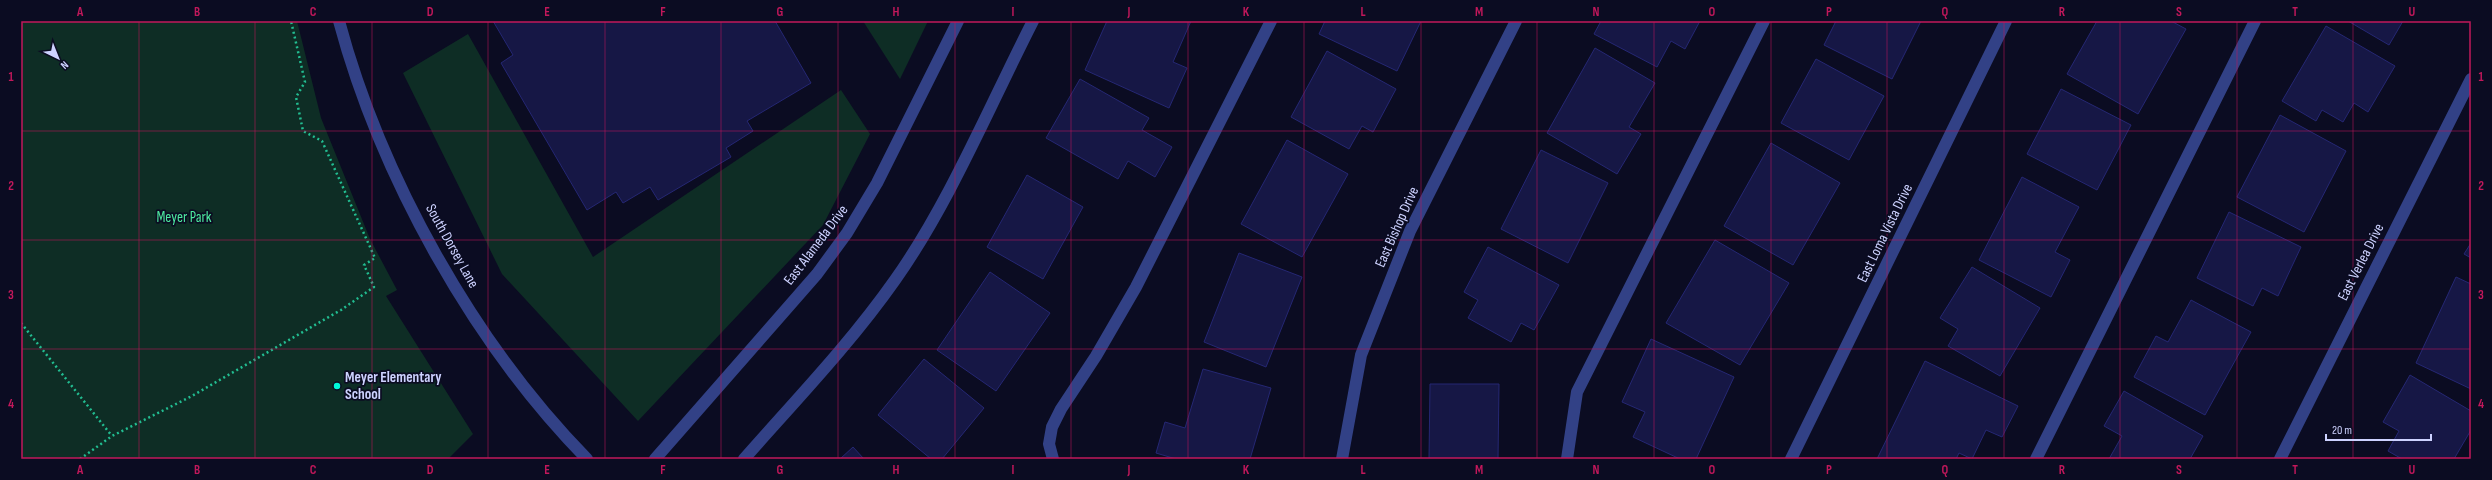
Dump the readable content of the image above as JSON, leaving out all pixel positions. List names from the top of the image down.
{
  "streets": {
    "street": [
      "East Bishop Drive",
      "East Loma Vista Drive",
      "East Alameda Drive",
      "South Dorsey Lane",
      "East Verlea Drive"
    ]
  },
  "parks": ["Meyer Park"],
  "places": ["Meyer Elementary School"],
  "scale_bar": "20 m",
  "north": "bottom right",
  "grid": {
    "columns": [
      "A",
      "B",
      "C",
      "D",
      "E",
      "F",
      "G",
      "H",
      "I",
      "J",
      "K",
      "L",
      "M",
      "N",
      "O",
      "P",
      "Q",
      "R",
      "S",
      "T",
      "U"
    ],
    "rows": [
      "1",
      "2",
      "3",
      "4"
    ]
  }
}
